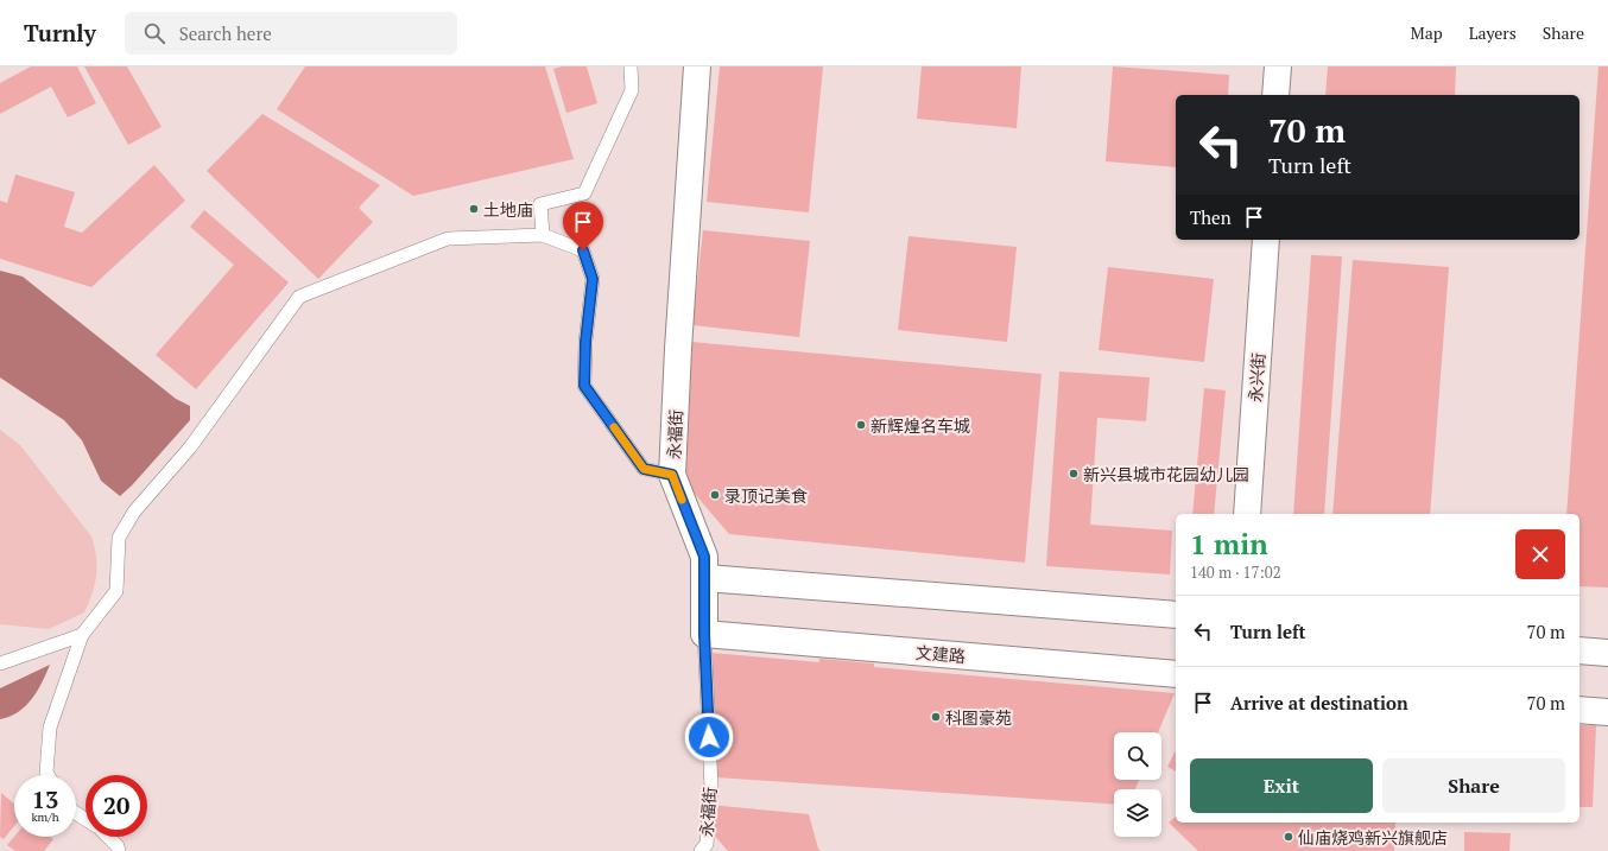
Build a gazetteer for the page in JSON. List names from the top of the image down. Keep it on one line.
{"streets":{"main road":["永兴街","永福街","文建路"]},"crossings":[["永福街","文建路"]],"places":["土地庙","新辉煌名车城","新兴县城市花园幼儿园","录顶记美食","科图豪苑","仙庙烧鸡新兴旗舰店"],"page":{"header":"Turnly","search":"Search here","nav":["Map","Layers","Share"],"turn":["70 m","Turn left"],"then":"Then","heading":["1 min","140 m · 17:02"],"list":[{"name":"Turn left","value":"70 m"},{"name":"Arrive at destination","value":"70 m"}],"buttons":["Exit","Share"],"speed":"13 km/h","limit":"20"}}
